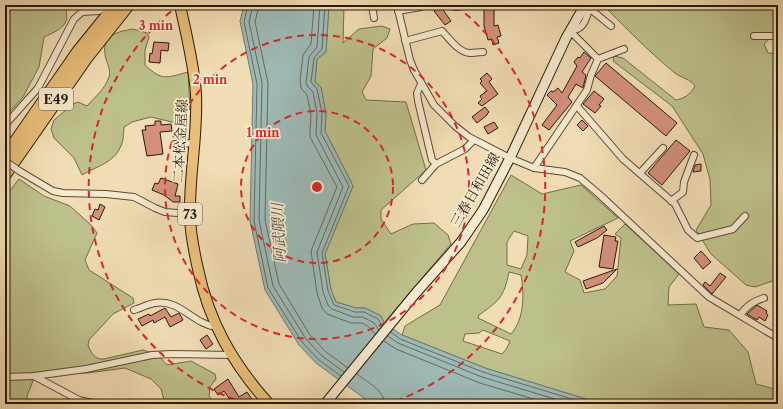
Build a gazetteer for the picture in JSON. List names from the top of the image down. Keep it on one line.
{"streets":{"highway":["E49"],"main road":["二本松金屋線","三春日和田線","73"]},"water":["阿武隈川"],"rings":["3 min","2 min","1 min"]}
